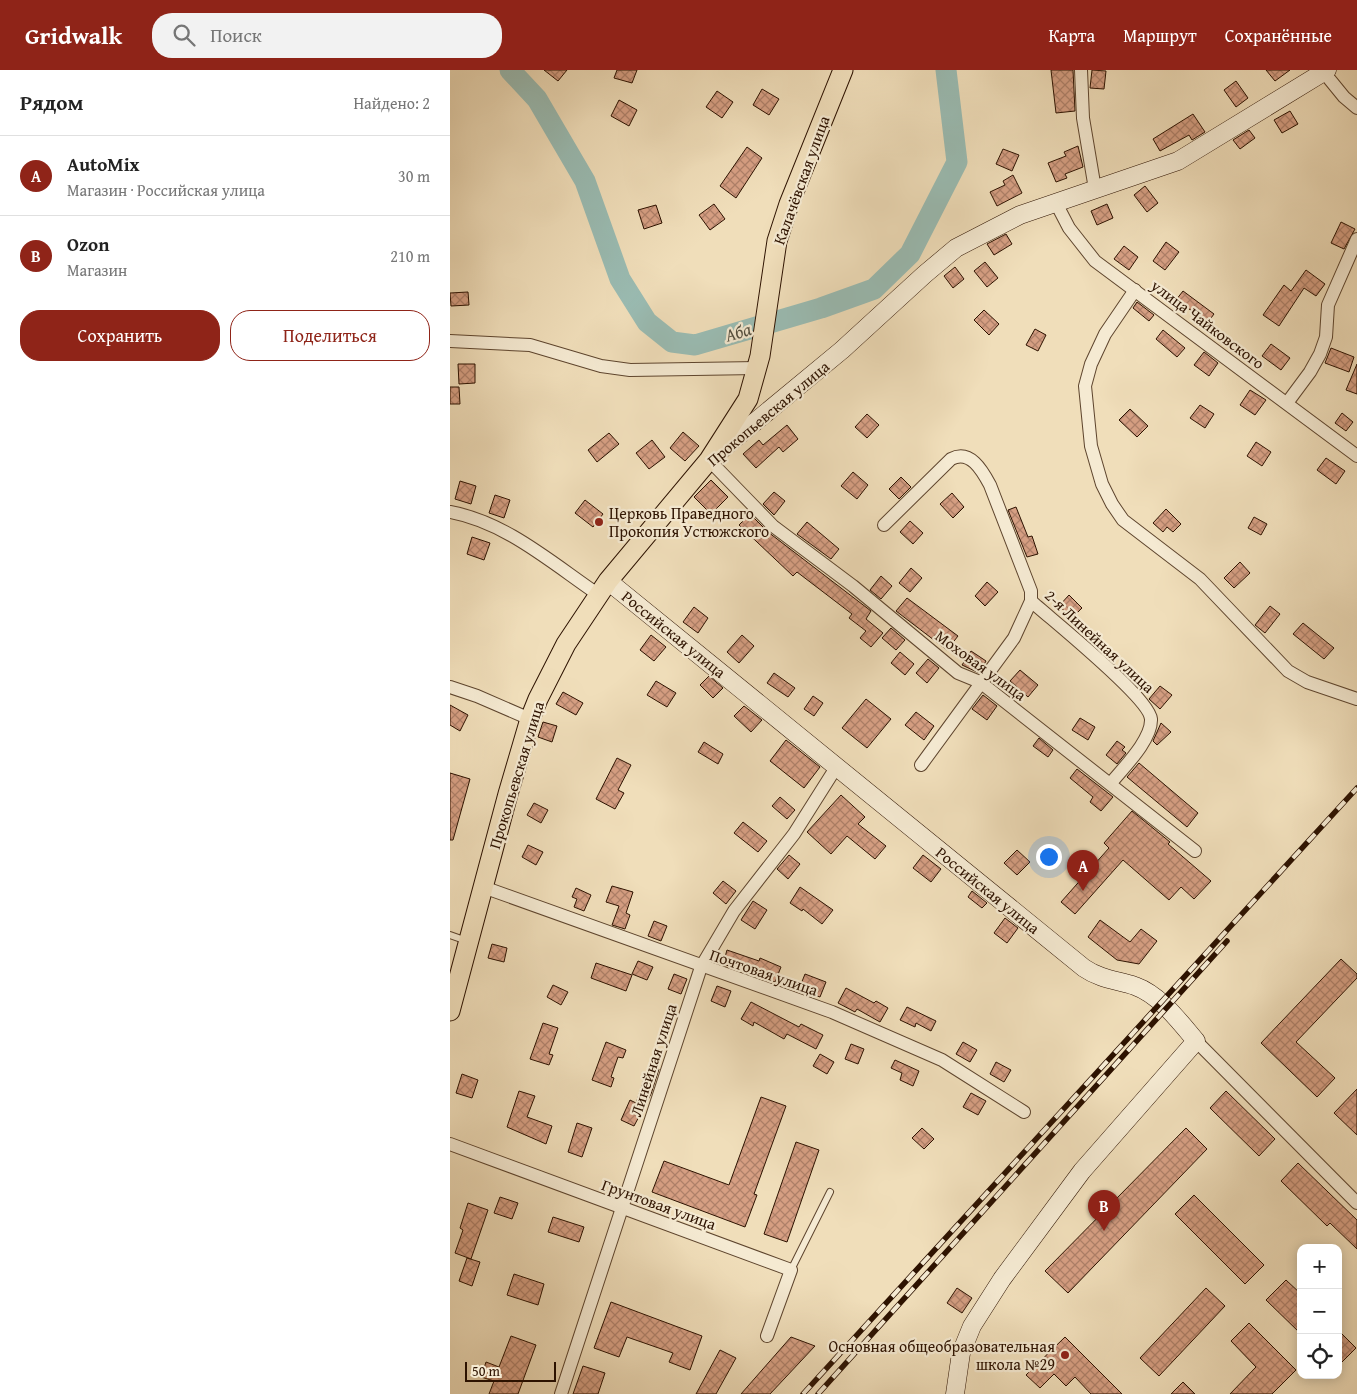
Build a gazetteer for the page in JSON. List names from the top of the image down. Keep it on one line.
{"streets":{"main road":["Калачёвская улица","Прокопьевская улица","Российская улица"],"street":["улица Чайковского","2-я Линейная улица","Моховая улица","Почтовая улица","Линейная улица","Грунтовая улица"]},"crossings":[["Калачёвская улица","Прокопьевская улица"],["Калачёвская улица","Моховая улица"],["улица Чайковского","Прокопьевская улица"],["Прокопьевская улица","Российская улица"],["Прокопьевская улица","Моховая улица"],["Прокопьевская улица","Почтовая улица"],["Российская улица","Линейная улица"],["2-я Линейная улица","Моховая улица"],["Почтовая улица","Линейная улица"],["Линейная улица","Грунтовая улица"]],"water":["Аба"],"places":["Церковь Праведного Прокопия Устюжского","Основная общеобразовательная школа №29"],"scale_bar":"50 m","page":{"header":"Gridwalk","search":"Поиск","nav":["Карта","Маршрут","Сохранённые"],"heading":["Рядом","Найдено: 2"],"list":[{"mark":"A","name":"AutoMix","note":"Магазин · Российская улица","value":"30 m"},{"mark":"B","name":"Ozon","note":"Магазин","value":"210 m"}],"buttons":["Сохранить","Поделиться"],"pins":["A","B"],"map_buttons":["+","−"],"scale":"50 m"}}
